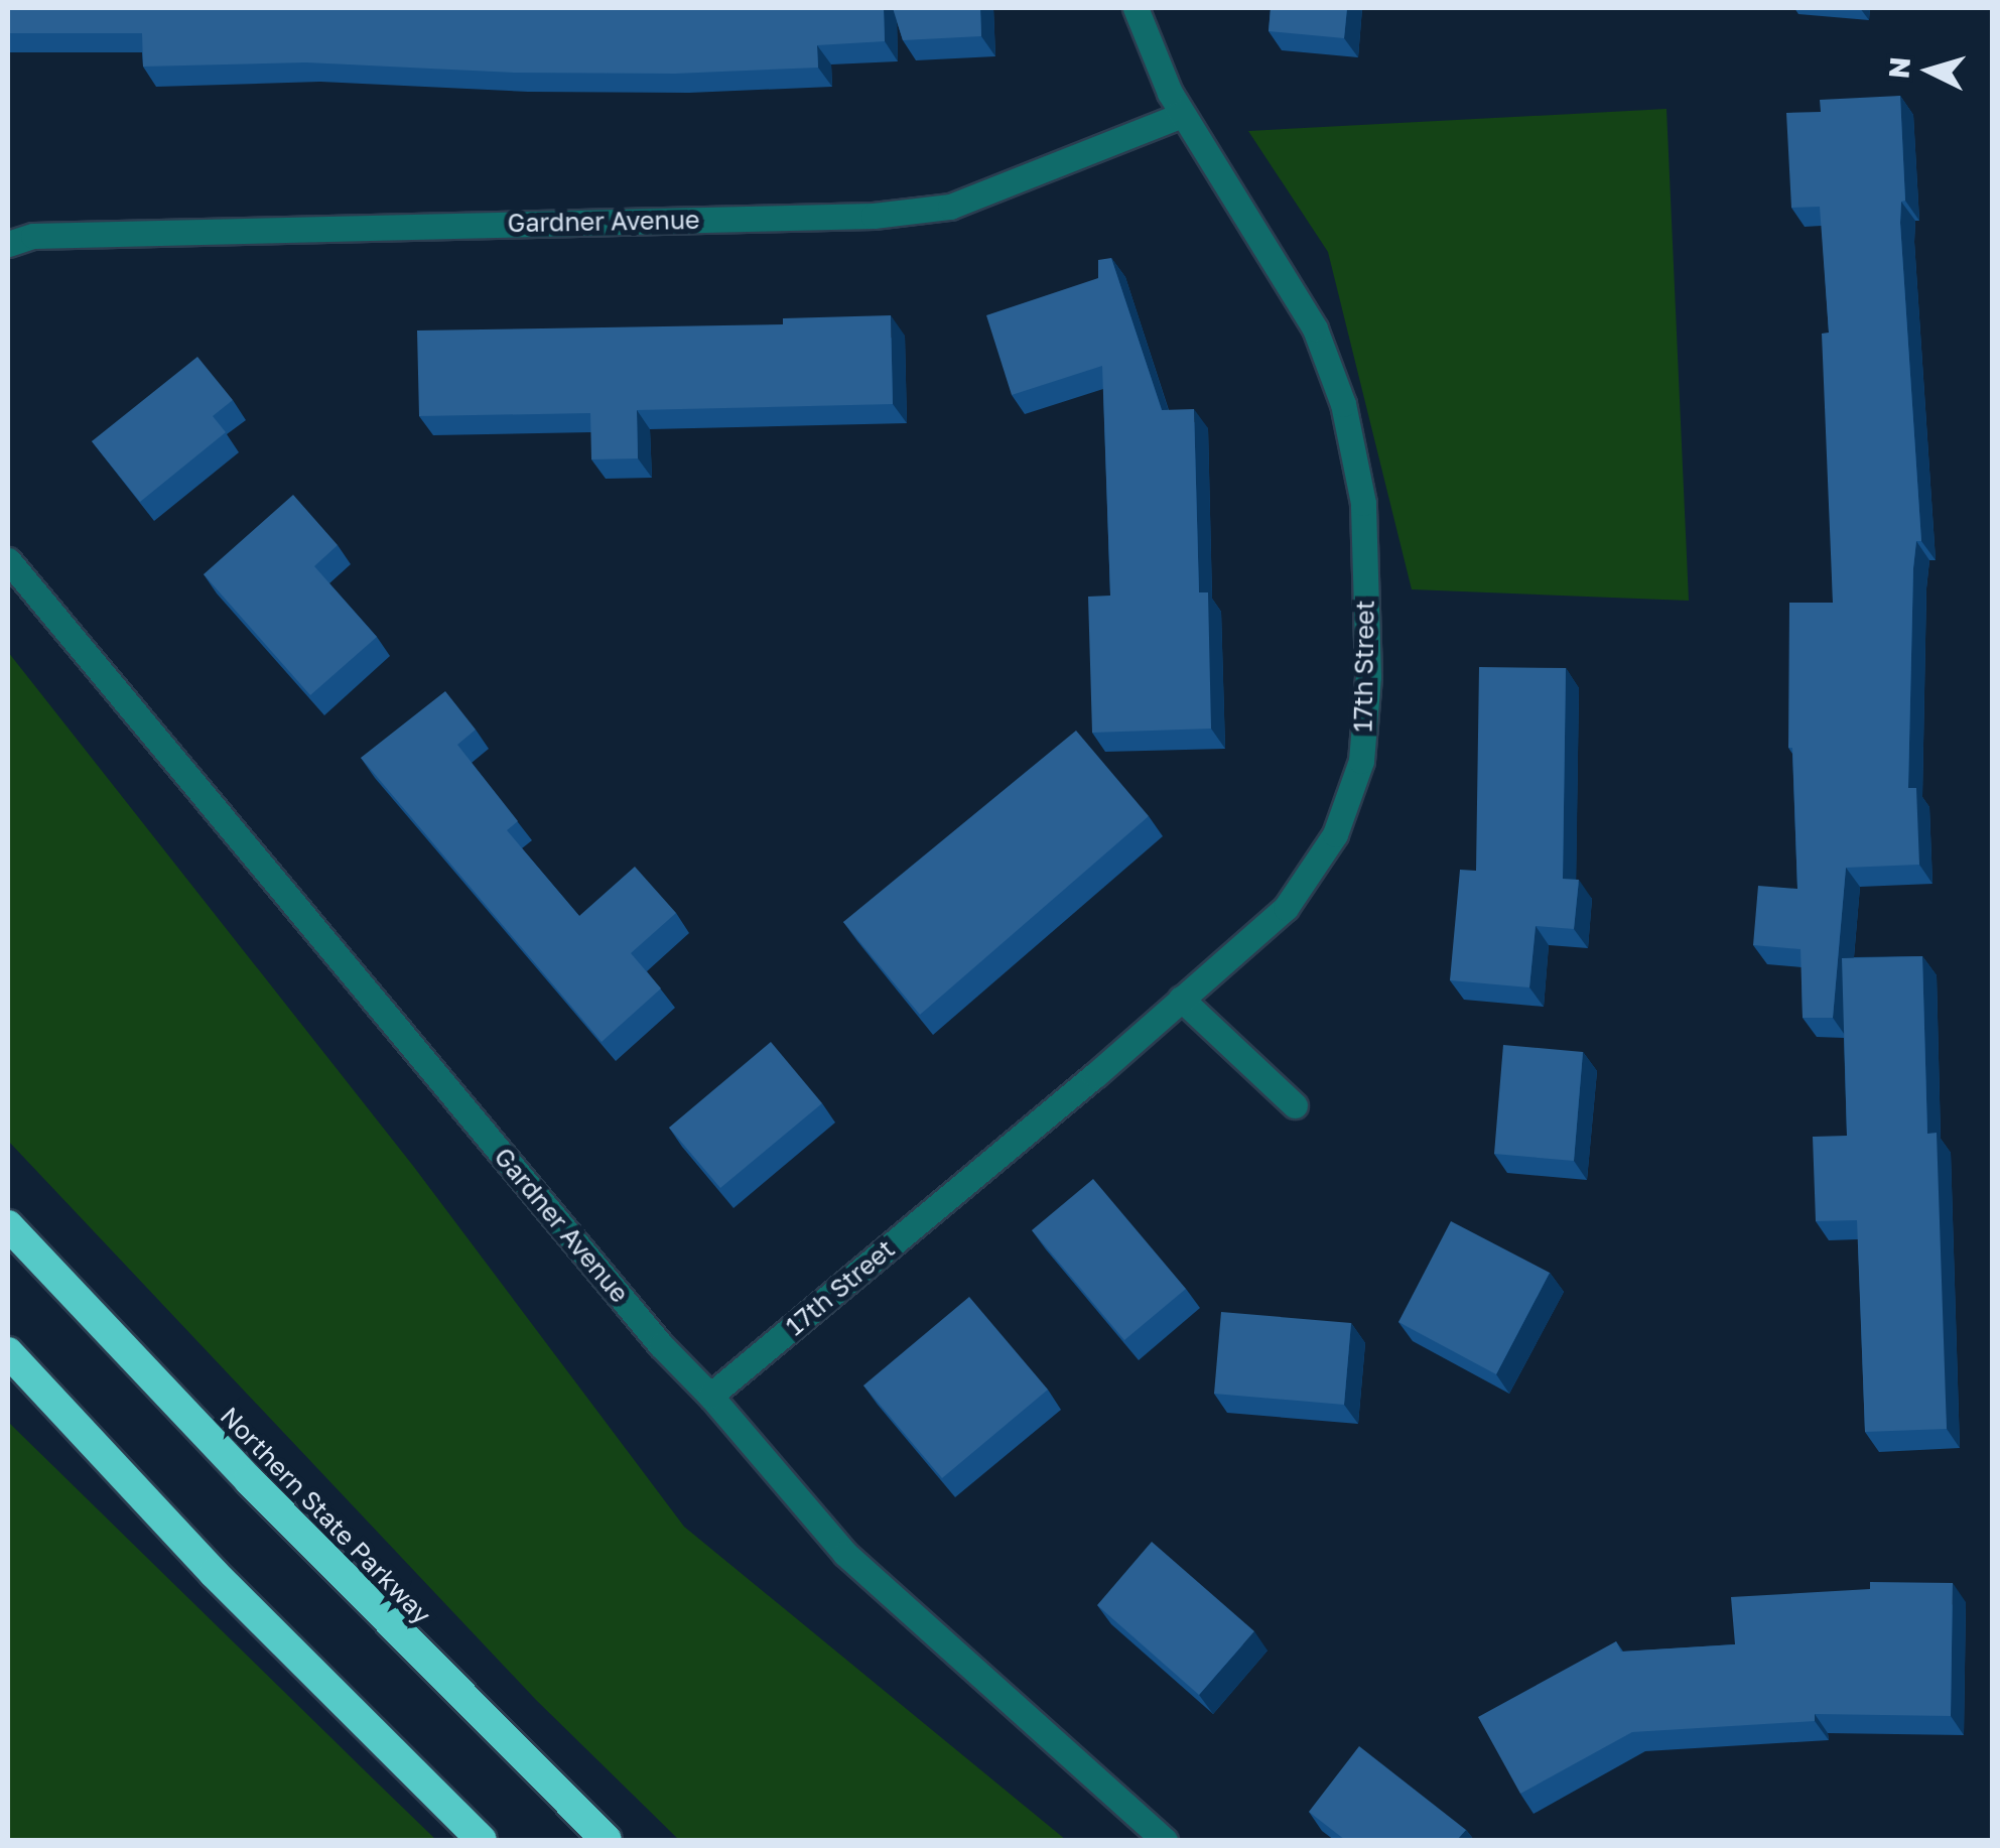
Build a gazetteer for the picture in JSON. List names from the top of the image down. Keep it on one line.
{"streets":{"highway":["Northern State Parkway"],"street":["Gardner Avenue","17th Street"]},"crossings":[["Gardner Avenue","17th Street"]],"north":"left"}
